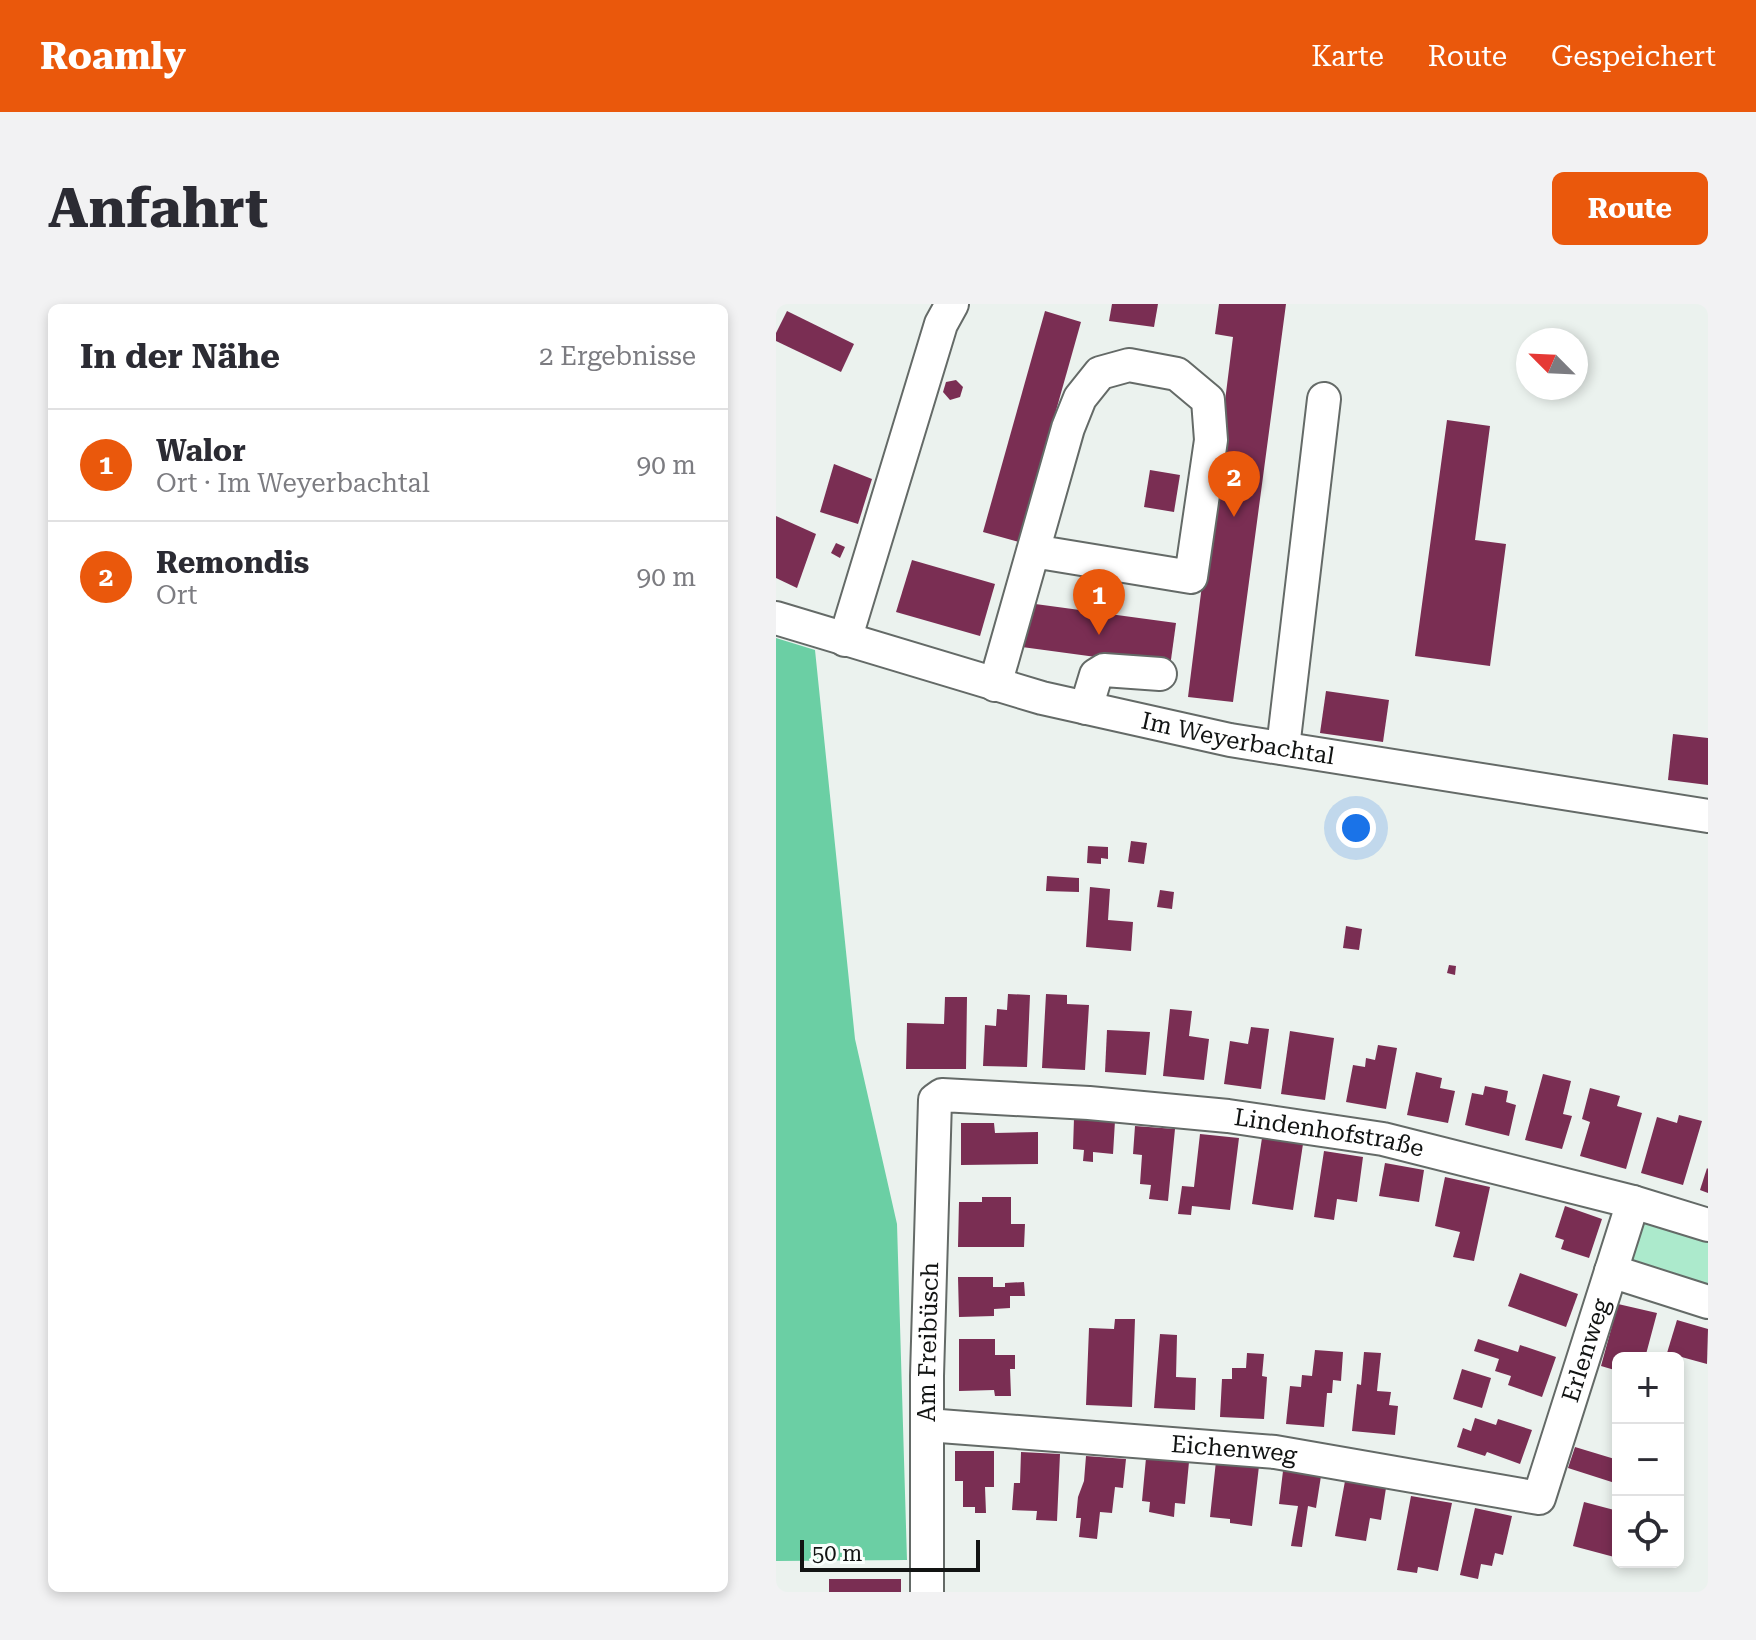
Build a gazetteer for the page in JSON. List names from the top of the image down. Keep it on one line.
{"streets":{"street":["Im Weyerbachtal","Lindenhofstraße","Am Freibüsch","Erlenweg","Eichenweg"]},"crossings":[["Lindenhofstraße","Am Freibüsch"],["Lindenhofstraße","Erlenweg"],["Am Freibüsch","Eichenweg"],["Erlenweg","Eichenweg"]],"scale_bar":"50 m","north":"top left","page":{"header":"Roamly","nav":["Karte","Route","Gespeichert"],"buttons":"Route","title":"Anfahrt","heading":["In der Nähe","2 Ergebnisse"],"list":[{"mark":"1","name":"Walor","note":"Ort · Im Weyerbachtal","value":"90 m"},{"mark":"2","name":"Remondis","note":"Ort","value":"90 m"}],"pins":["2","1"],"map_buttons":["+","−"],"scale":"50 m"}}
